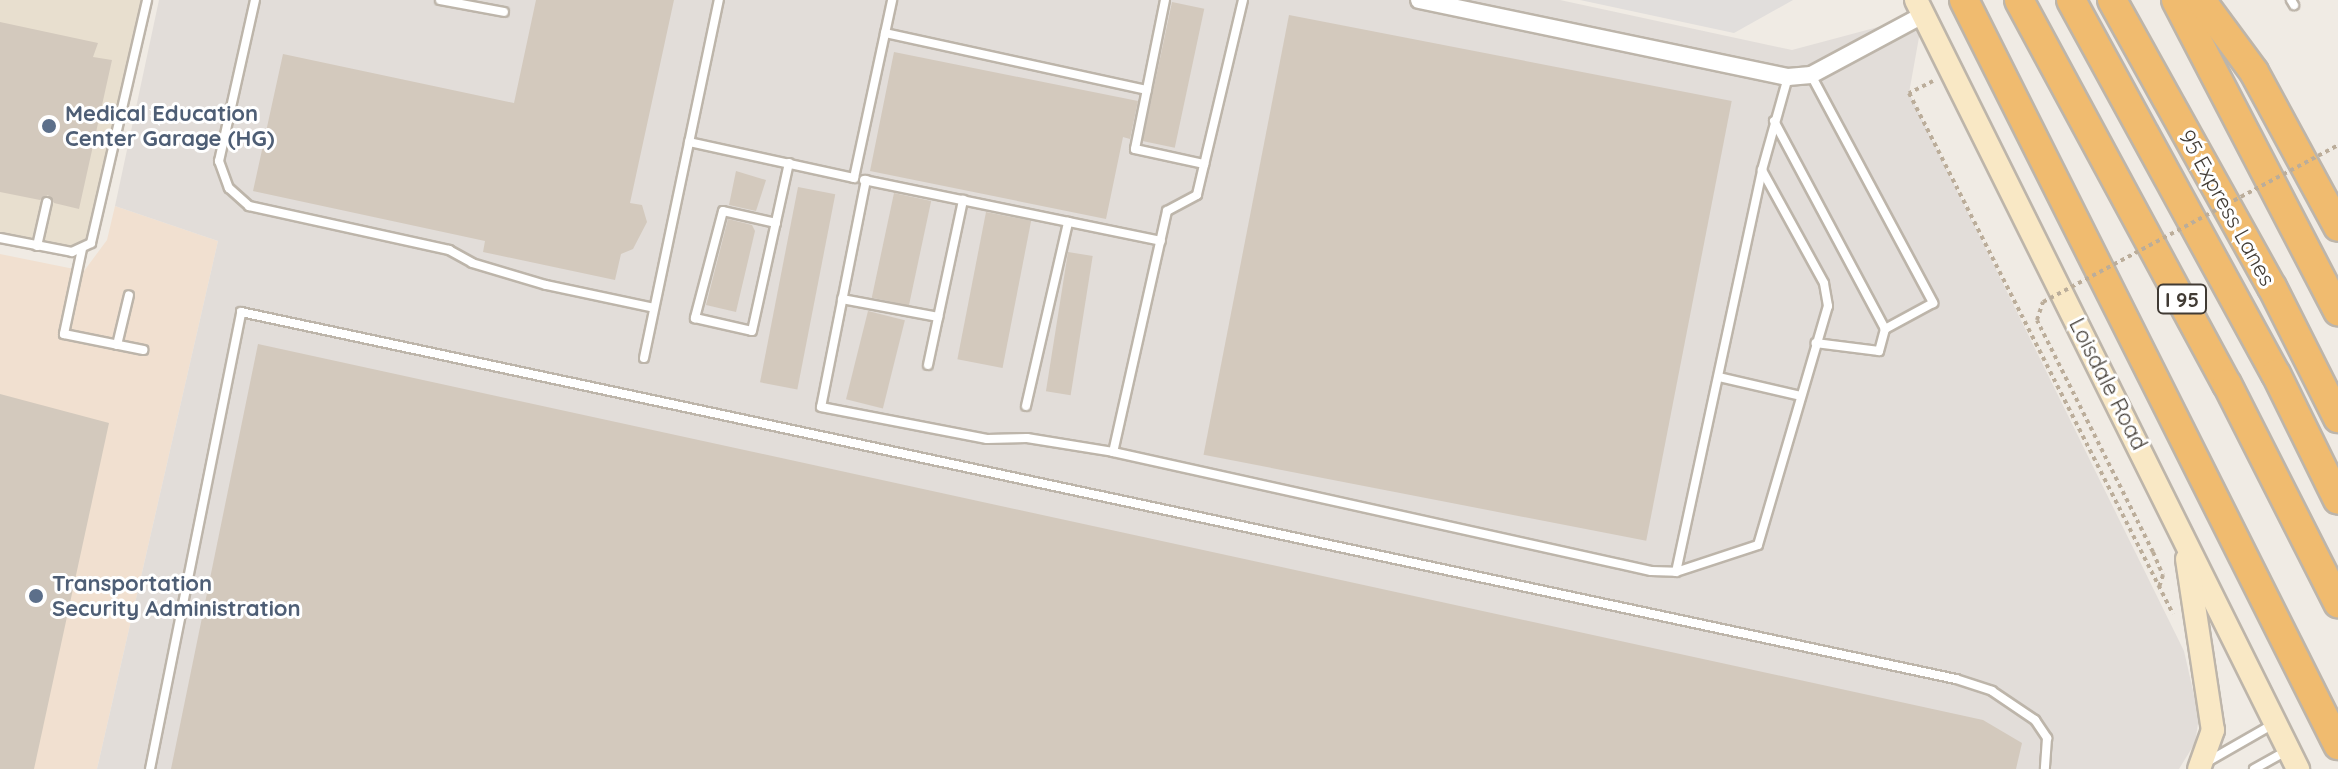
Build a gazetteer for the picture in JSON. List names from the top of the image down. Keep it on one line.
{"streets":{"highway":["95 Express Lanes","I 95"],"main road":["Loisdale Road"]},"places":["Medical Education Center Garage (HG)","Transportation Security Administration"]}
